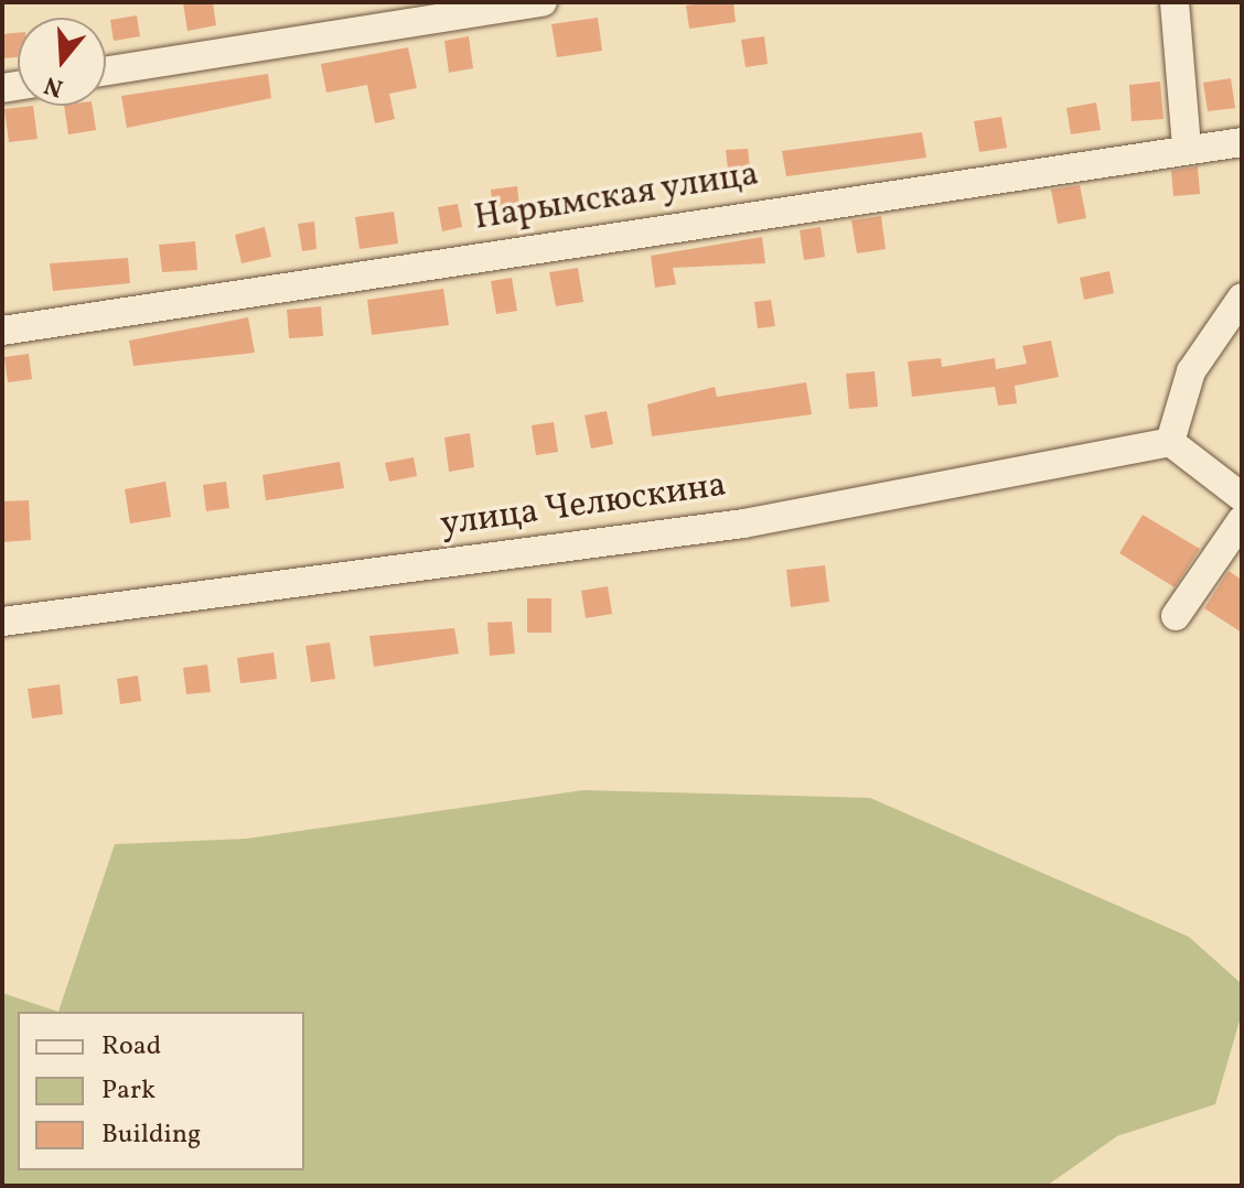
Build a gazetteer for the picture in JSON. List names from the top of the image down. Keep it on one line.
{"streets":{"street":["Нарымская улица","улица Челюскина"]},"legend":["Road","Park","Building"],"north":"bottom"}
